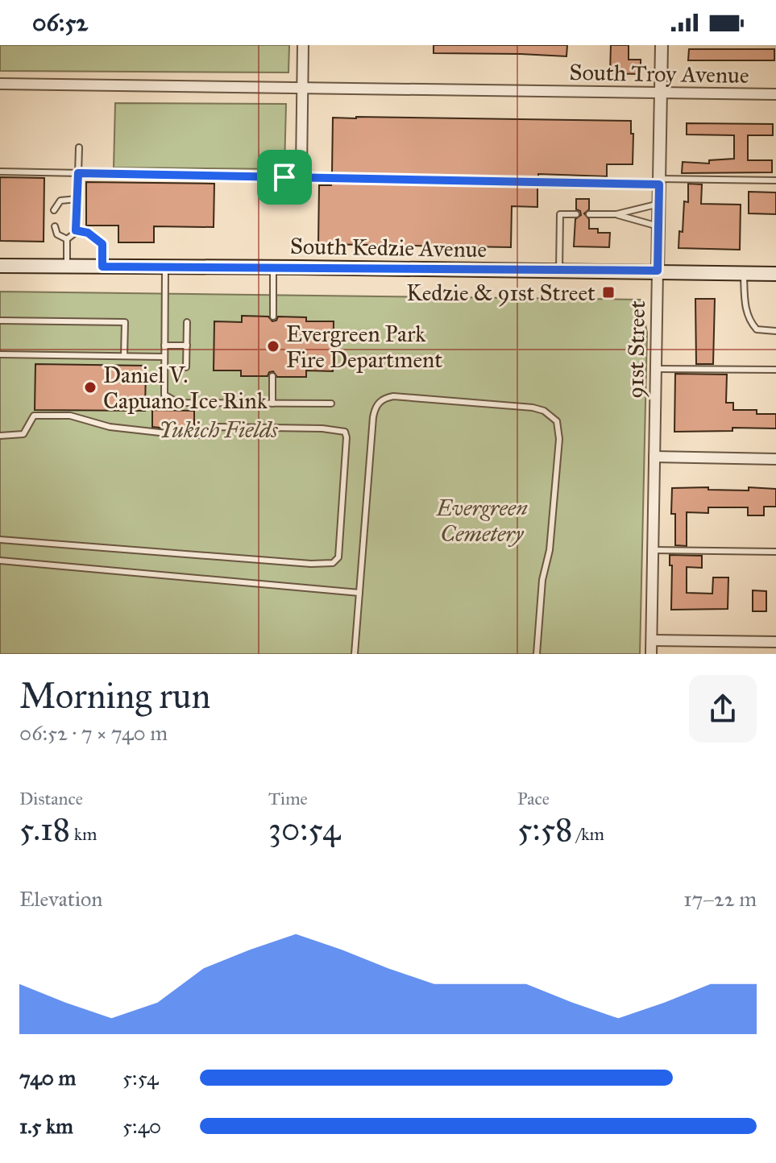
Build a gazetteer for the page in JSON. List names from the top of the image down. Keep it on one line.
{"streets":{"main road":["South Kedzie Avenue"],"street":["South Troy Avenue","91st Street"]},"crossings":[["South Troy Avenue","91st Street"],["South Kedzie Avenue","91st Street"]],"parks":["Yukich Fields","Evergreen Cemetery"],"places":{"transit":["Kedzie & 91st Street"],"other":["Evergreen Park Fire Department","Daniel V. Capuano Ice Rink"]},"page":{"status":"06:52","heading":["Morning run","06:52 · 7 × 740 m"],"stats":[["Distance","5.18 km"],["Time","30:54"],["Pace","5:58 /km"]],"chart":["Elevation","17–22 m"],"list":[{"name":"740 m","note":"5:54"},{"name":"1.5 km","note":"5:40"}]}}
